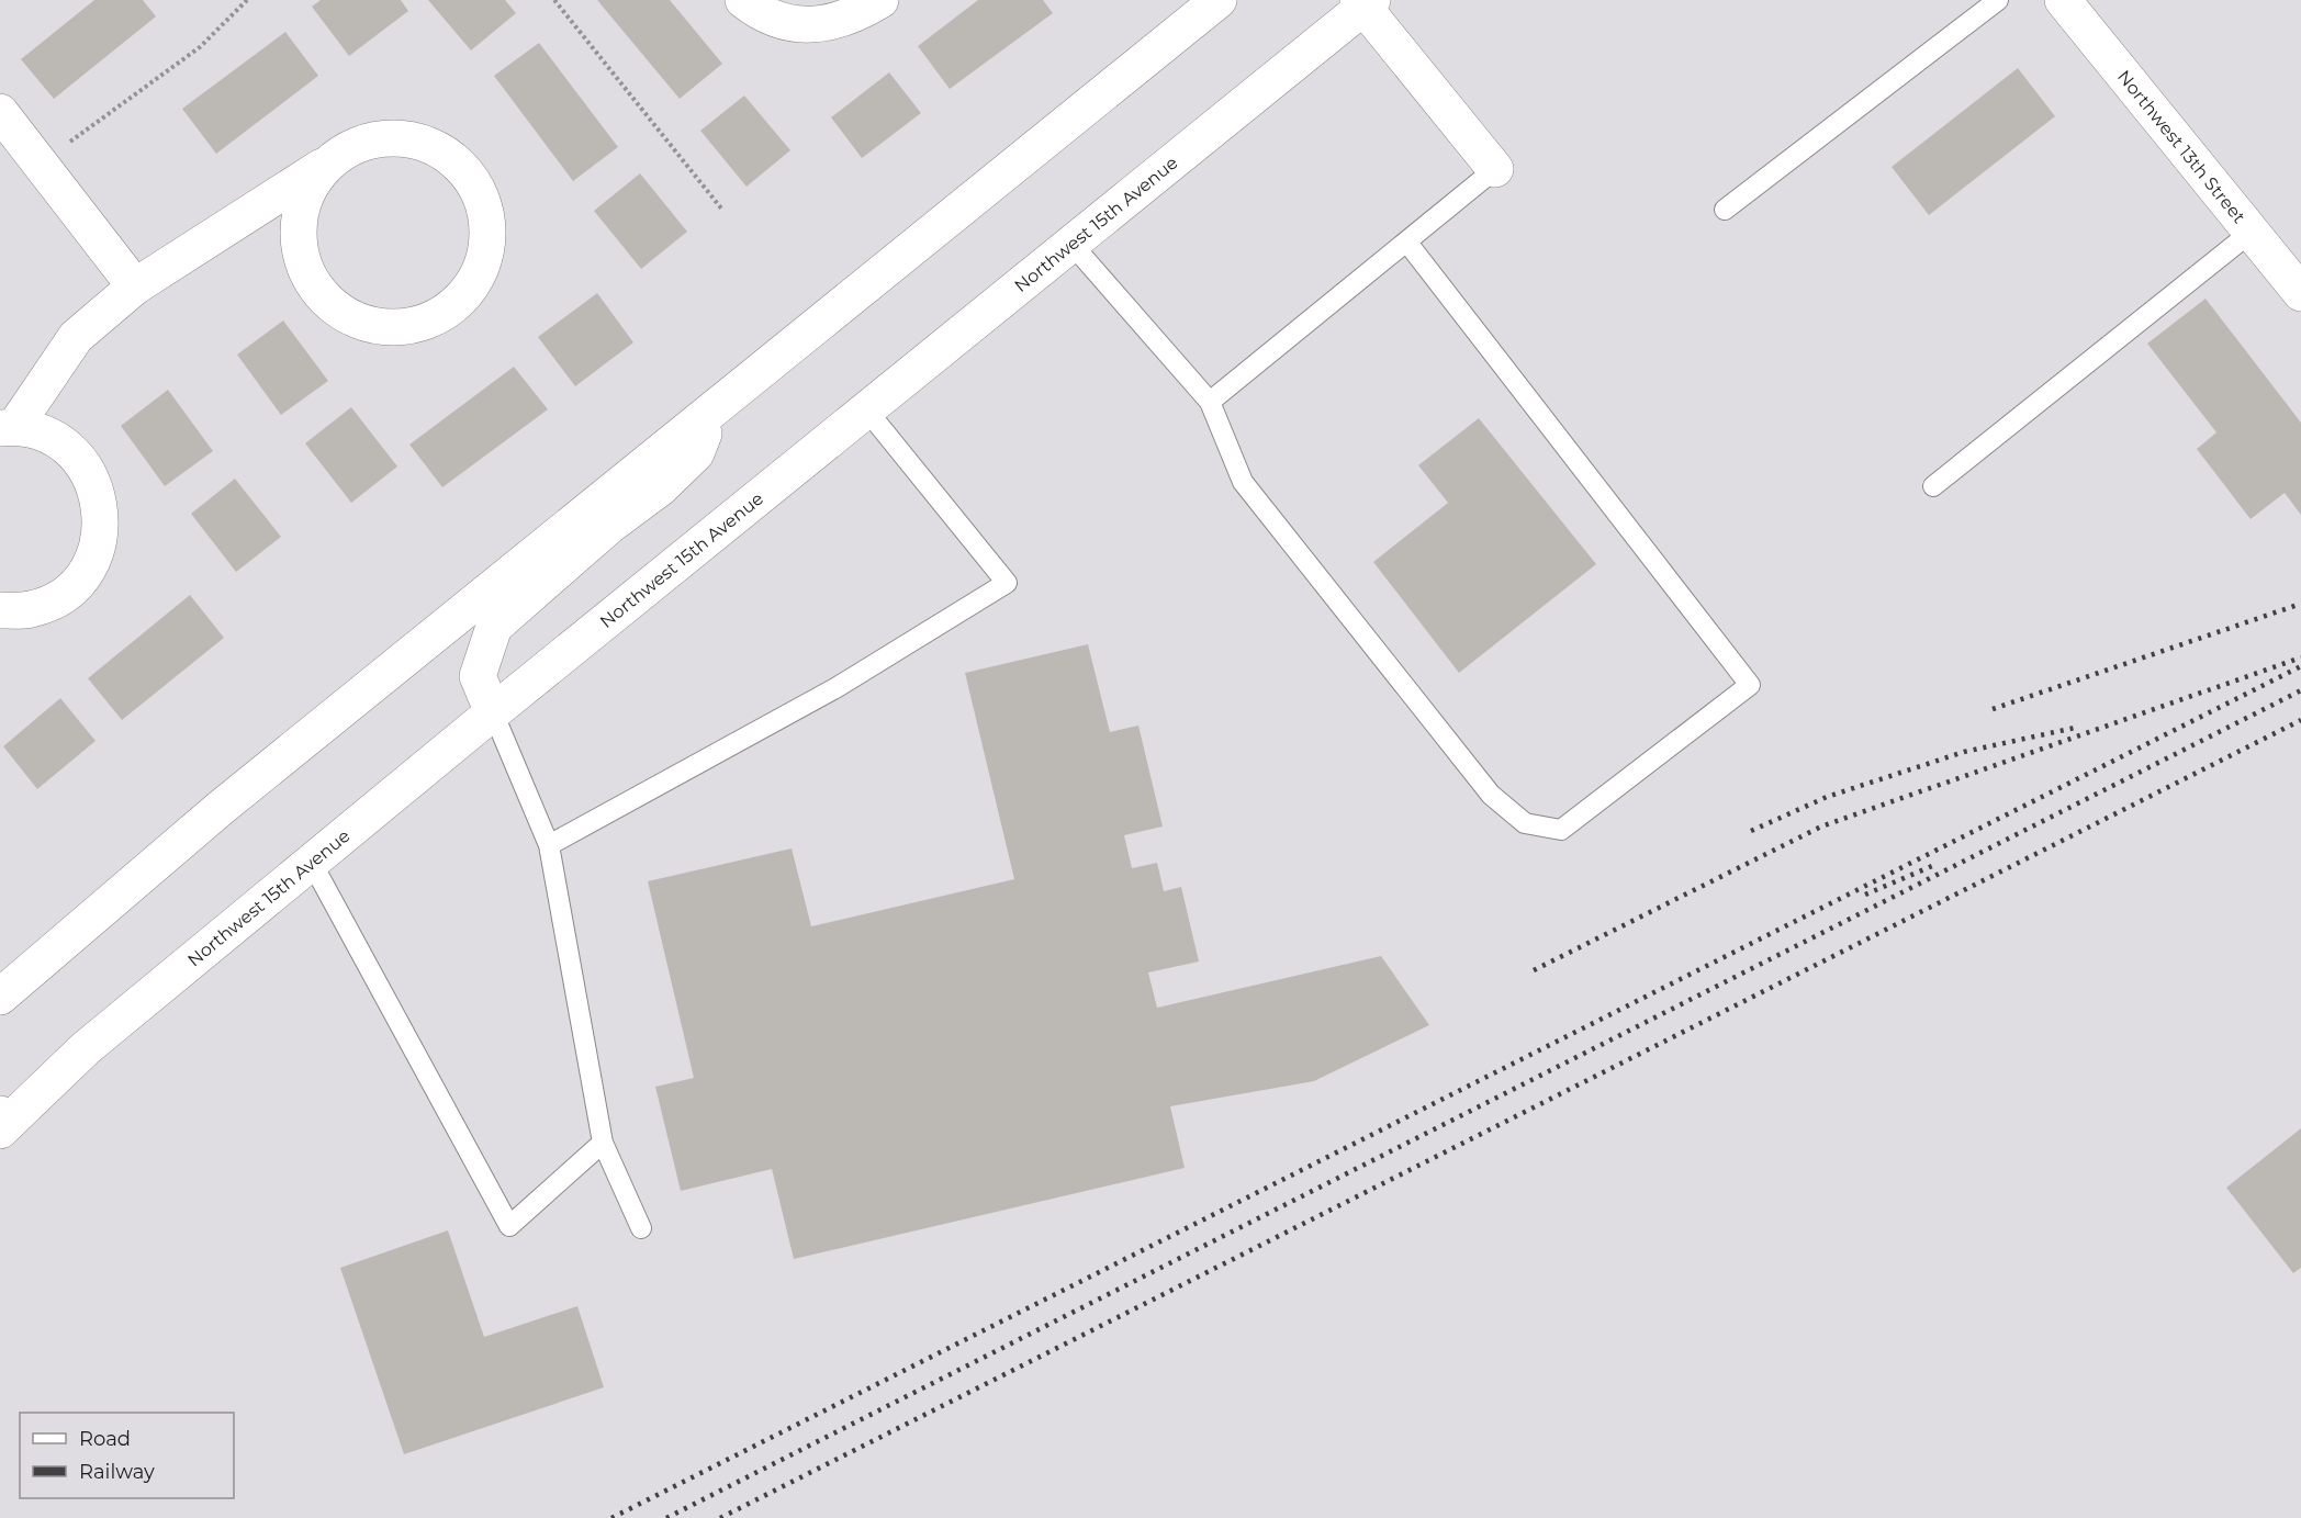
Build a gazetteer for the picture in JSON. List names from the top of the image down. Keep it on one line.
{"streets":{"street":["Northwest 13th Street","Northwest 15th Avenue"]},"legend":["Road","Railway"]}
